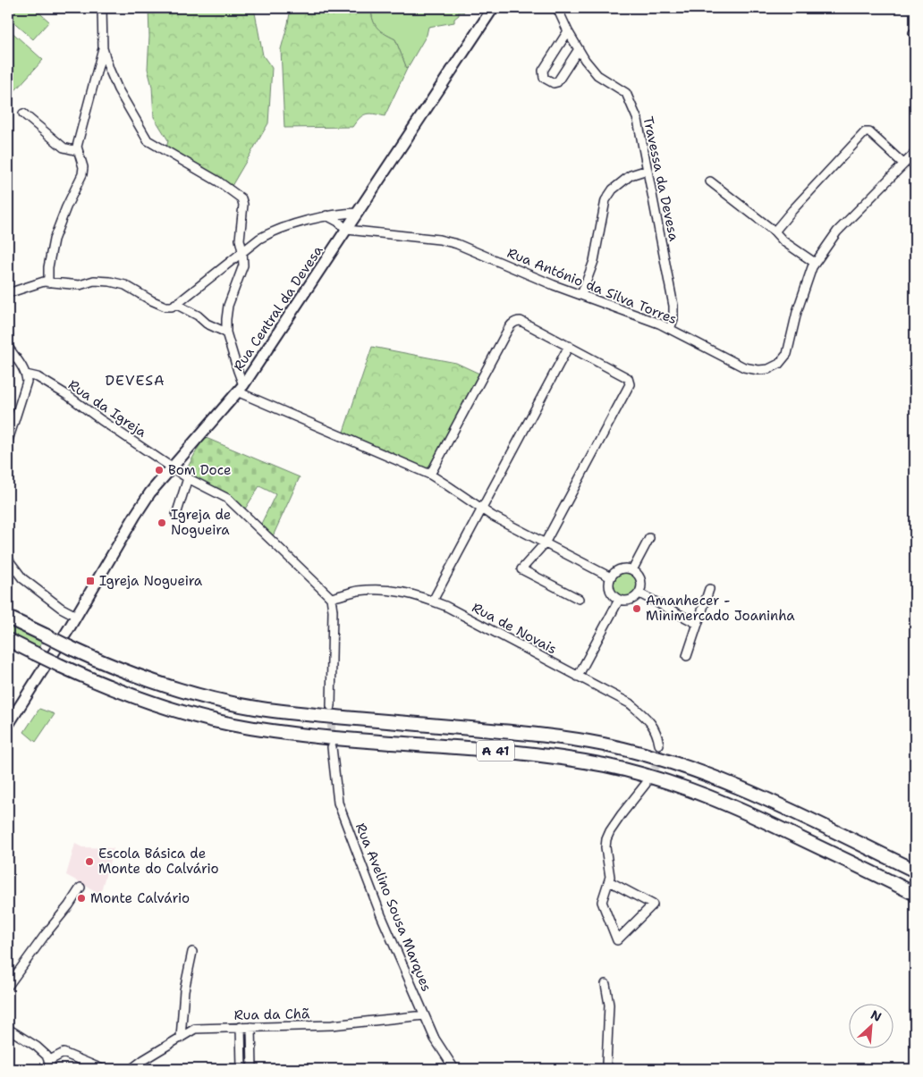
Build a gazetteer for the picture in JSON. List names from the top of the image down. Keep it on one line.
{"streets":{"highway":["A 41"],"main road":["Rua Central da Devesa"],"street":["Travessa da Devesa","Rua António da Silva Torres","Rua da Igreja","Rua de Novais","Rua Avelino Sousa Marques","Rua da Chã"]},"crossings":[["Travessa da Devesa","Rua António da Silva Torres"],["Rua António da Silva Torres","Rua Central da Devesa"],["Rua Central da Devesa","Rua da Igreja"],["Rua Avelino Sousa Marques","Rua da Chã"]],"districts":["DEVESA"],"places":{"other":["Bom Doce","Igreja de Nogueira","Amanhecer - Minimercado Joaninha","Escola Básica de Monte do Calvário","Monte Calvário"],"transit":["Igreja Nogueira"]},"north":"top right"}
